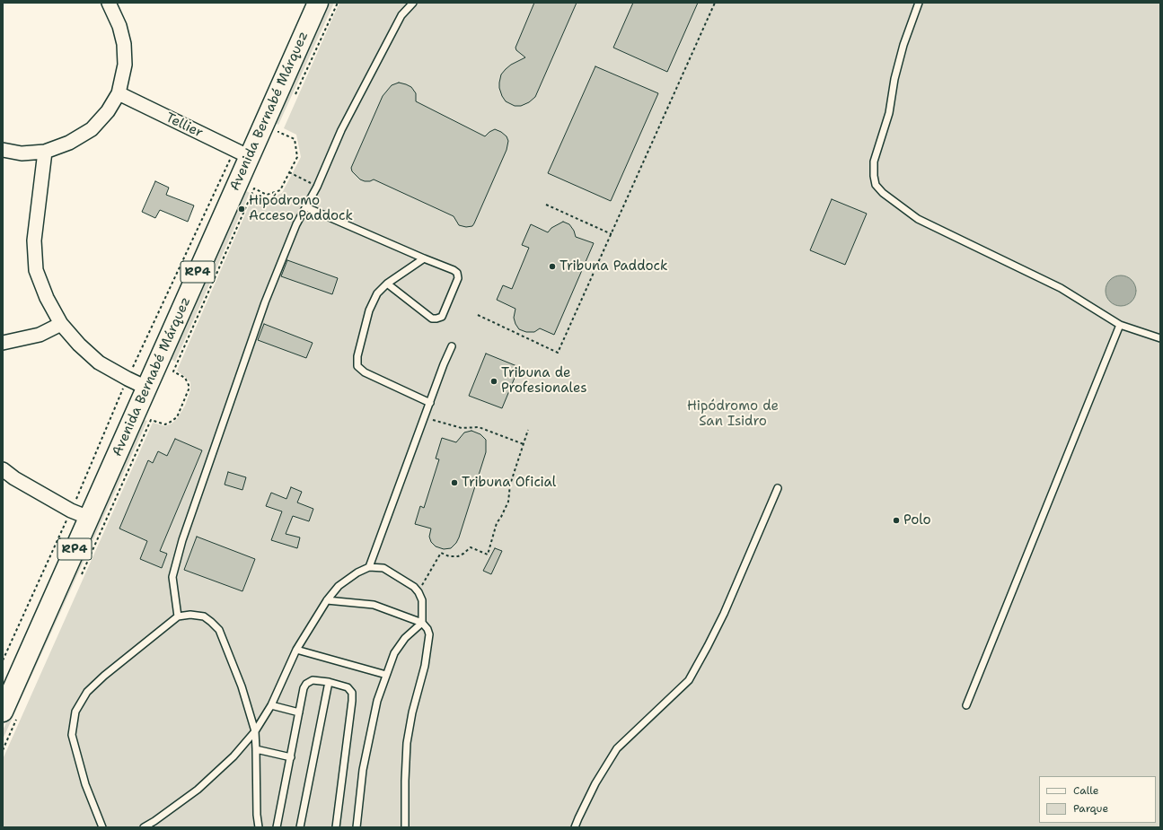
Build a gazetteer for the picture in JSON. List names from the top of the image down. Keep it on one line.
{"streets":{"main road":["Avenida Bernabé Márquez","RP4"],"street":["Tellier"]},"crossings":[["Avenida Bernabé Márquez","Tellier"]],"parks":["Hipódromo de San Isidro"],"places":["Hipódromo Acceso Paddock","Tribuna Paddock","Tribuna de Profesionales","Tribuna Oficial","Polo"],"legend":["Calle","Parque"]}
